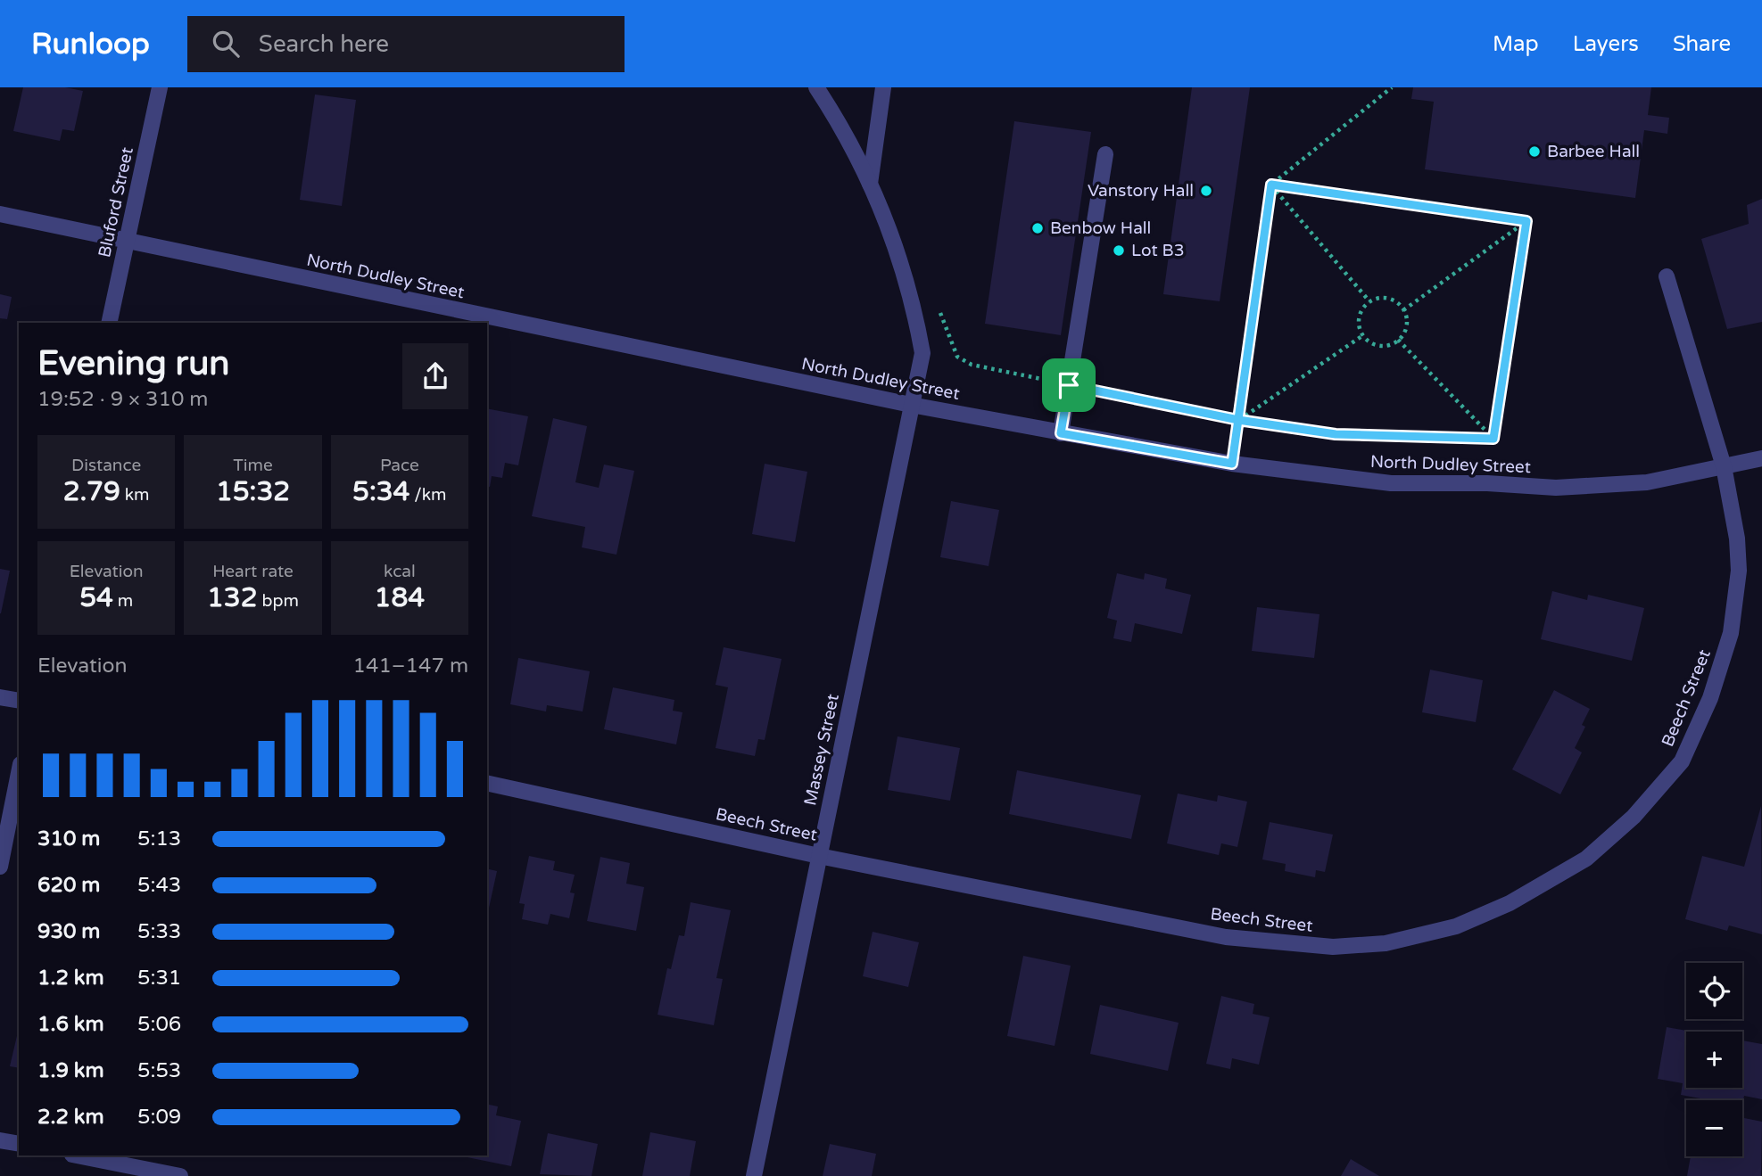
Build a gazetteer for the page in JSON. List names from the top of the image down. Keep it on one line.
{"streets":{"street":["Bluford Street","North Dudley Street","Beech Street","Massey Street"]},"crossings":[["Bluford Street","North Dudley Street"],["North Dudley Street","Beech Street"],["North Dudley Street","Massey Street"],["Beech Street","Massey Street"]],"places":["Barbee Hall","Vanstory Hall","Benbow Hall","Lot B3"],"page":{"header":"Runloop","search":"Search here","nav":["Map","Layers","Share"],"heading":["Evening run","19:52 · 9 × 310 m"],"stats":[["Distance","2.79 km"],["Time","15:32"],["Pace","5:34 /km"],["Elevation","54 m"],["Heart rate","132 bpm"],["kcal","184"]],"chart":["Elevation","141–147 m"],"list":[{"name":"310 m","note":"5:13"},{"name":"620 m","note":"5:43"},{"name":"930 m","note":"5:33"},{"name":"1.2 km","note":"5:31"},{"name":"1.6 km","note":"5:06"},{"name":"1.9 km","note":"5:53"},{"name":"2.2 km","note":"5:09"}],"map_buttons":["+","−"]}}
